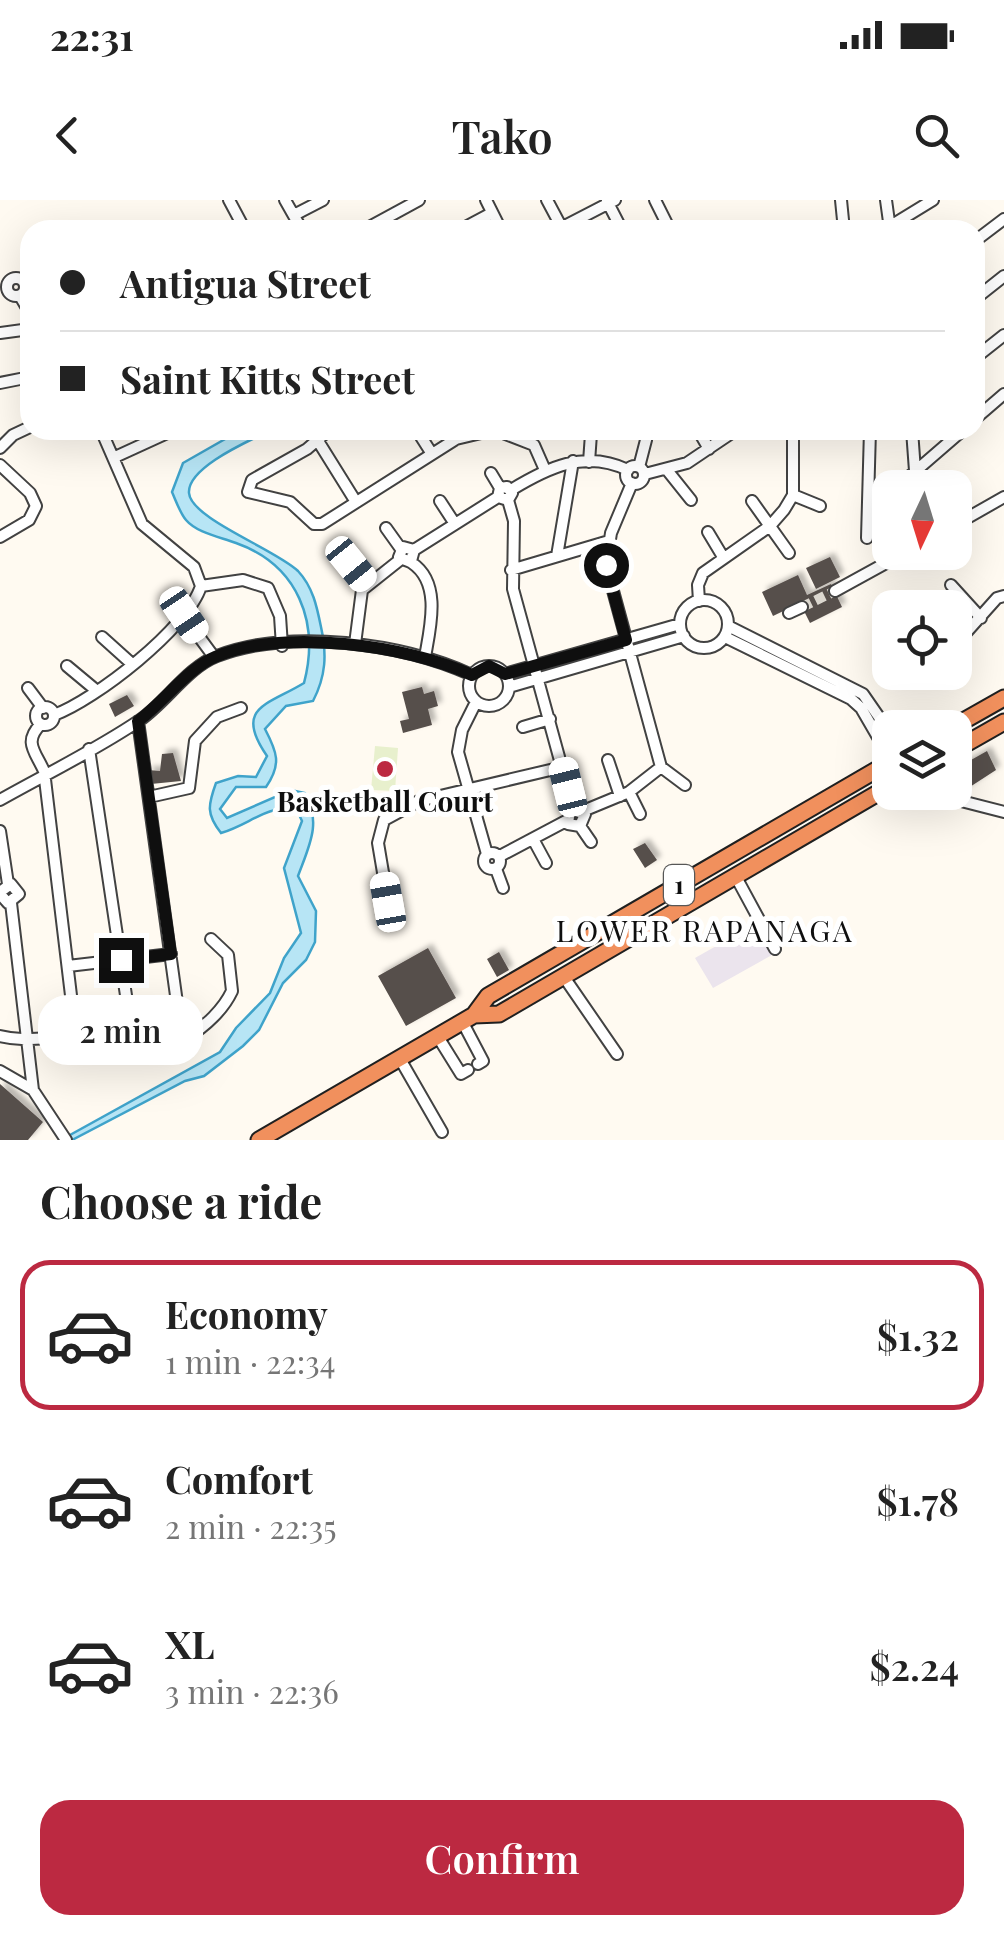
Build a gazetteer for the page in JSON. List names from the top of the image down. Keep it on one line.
{"streets":{"highway":["1"]},"districts":["LOWER RAPANAGA"],"places":["Basketball Court"],"north":"bottom","page":{"status":"22:31","header":"Tako","banner":["Antigua Street","Saint Kitts Street"],"bubble":"2 min","heading":"Choose a ride","list":[{"name":"Economy","note":"1 min · 22:34","value":"$1.32"},{"name":"Comfort","note":"2 min · 22:35","value":"$1.78"},{"name":"XL","note":"3 min · 22:36","value":"$2.24"}],"buttons":"Confirm"}}
